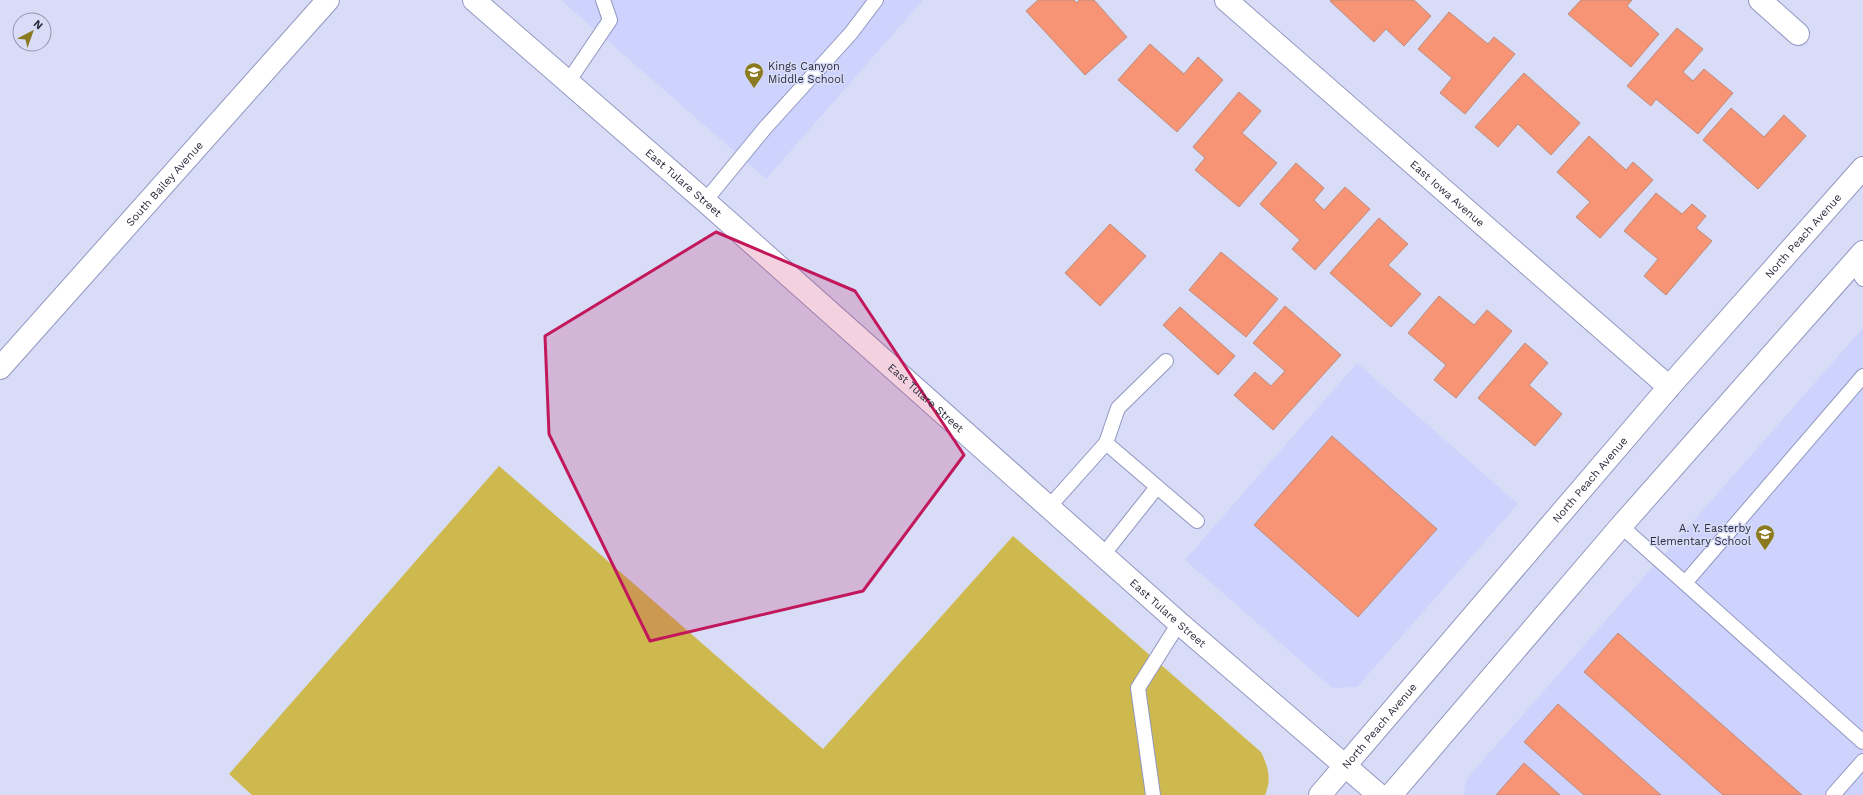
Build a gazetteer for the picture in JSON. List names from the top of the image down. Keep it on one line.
{"streets":{"main road":["East Tulare Street","South Bailey Avenue","East Iowa Avenue","North Peach Avenue"]},"crossings":[["East Tulare Street","North Peach Avenue"],["East Iowa Avenue","North Peach Avenue"]],"places":{"school or university":["Kings Canyon Middle School","A. Y. Easterby Elementary School"]},"north":"top right"}
